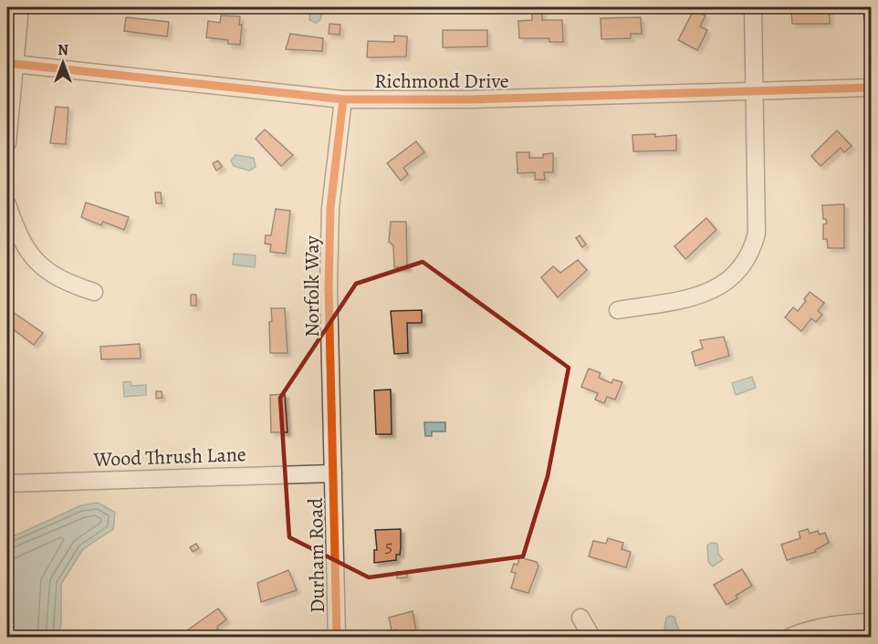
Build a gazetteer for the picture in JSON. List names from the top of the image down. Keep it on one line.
{"streets":{"street":["Richmond Drive","Norfolk Way","Wood Thrush Lane","Durham Road"]},"crossings":[["Richmond Drive","Norfolk Way"],["Norfolk Way","Wood Thrush Lane"],["Norfolk Way","Durham Road"],["Wood Thrush Lane","Durham Road"]],"house_numbers":["5"],"north":"top"}
